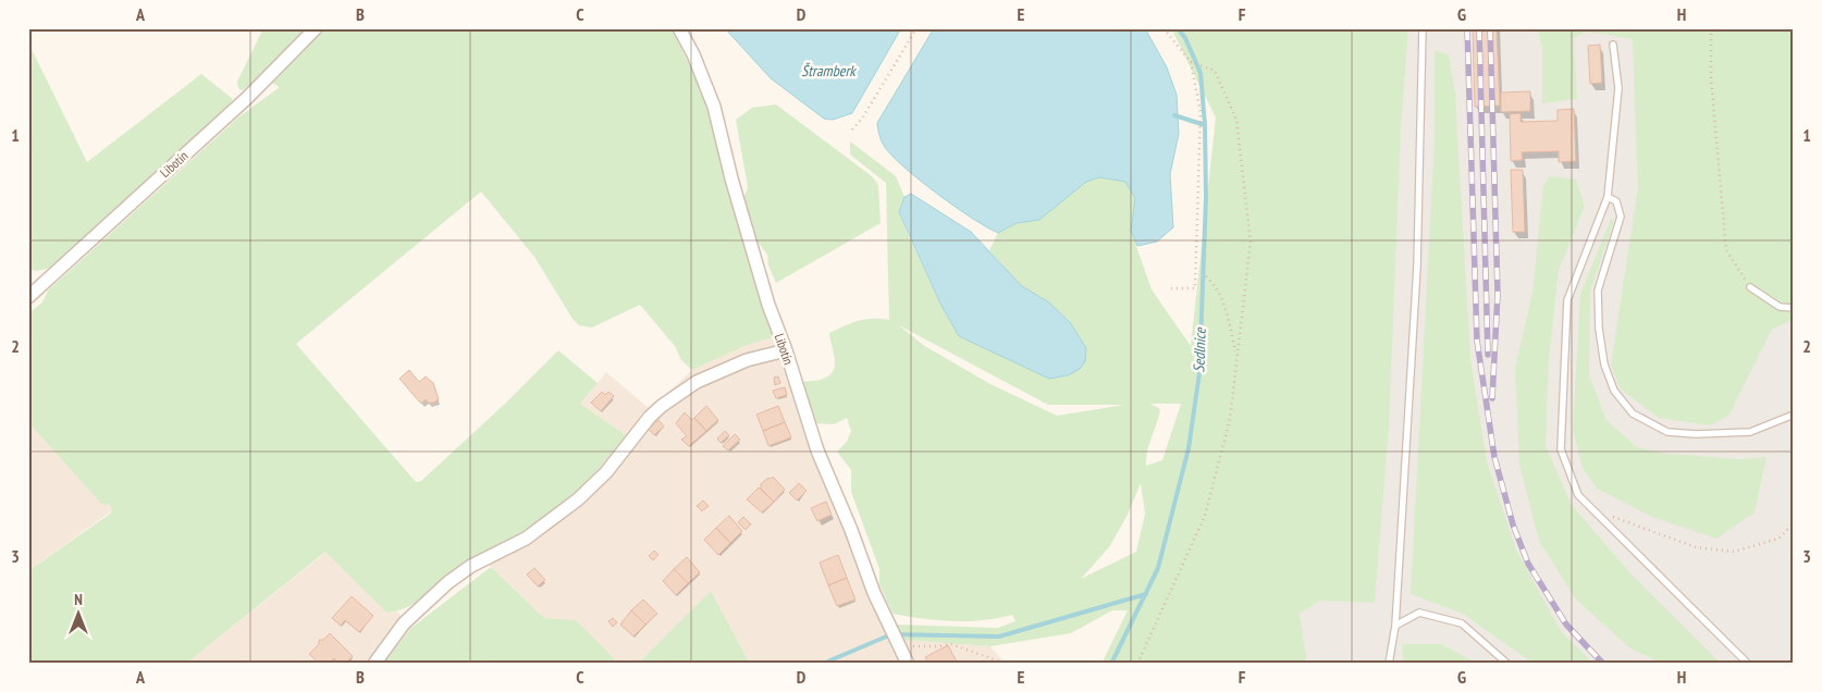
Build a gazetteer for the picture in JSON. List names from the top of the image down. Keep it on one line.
{"streets":{"street":["Libotín"]},"water":["Štramberk","Sedlnice"],"north":"top","grid":{"columns":["A","B","C","D","E","F","G","H"],"rows":["1","2","3"]}}
